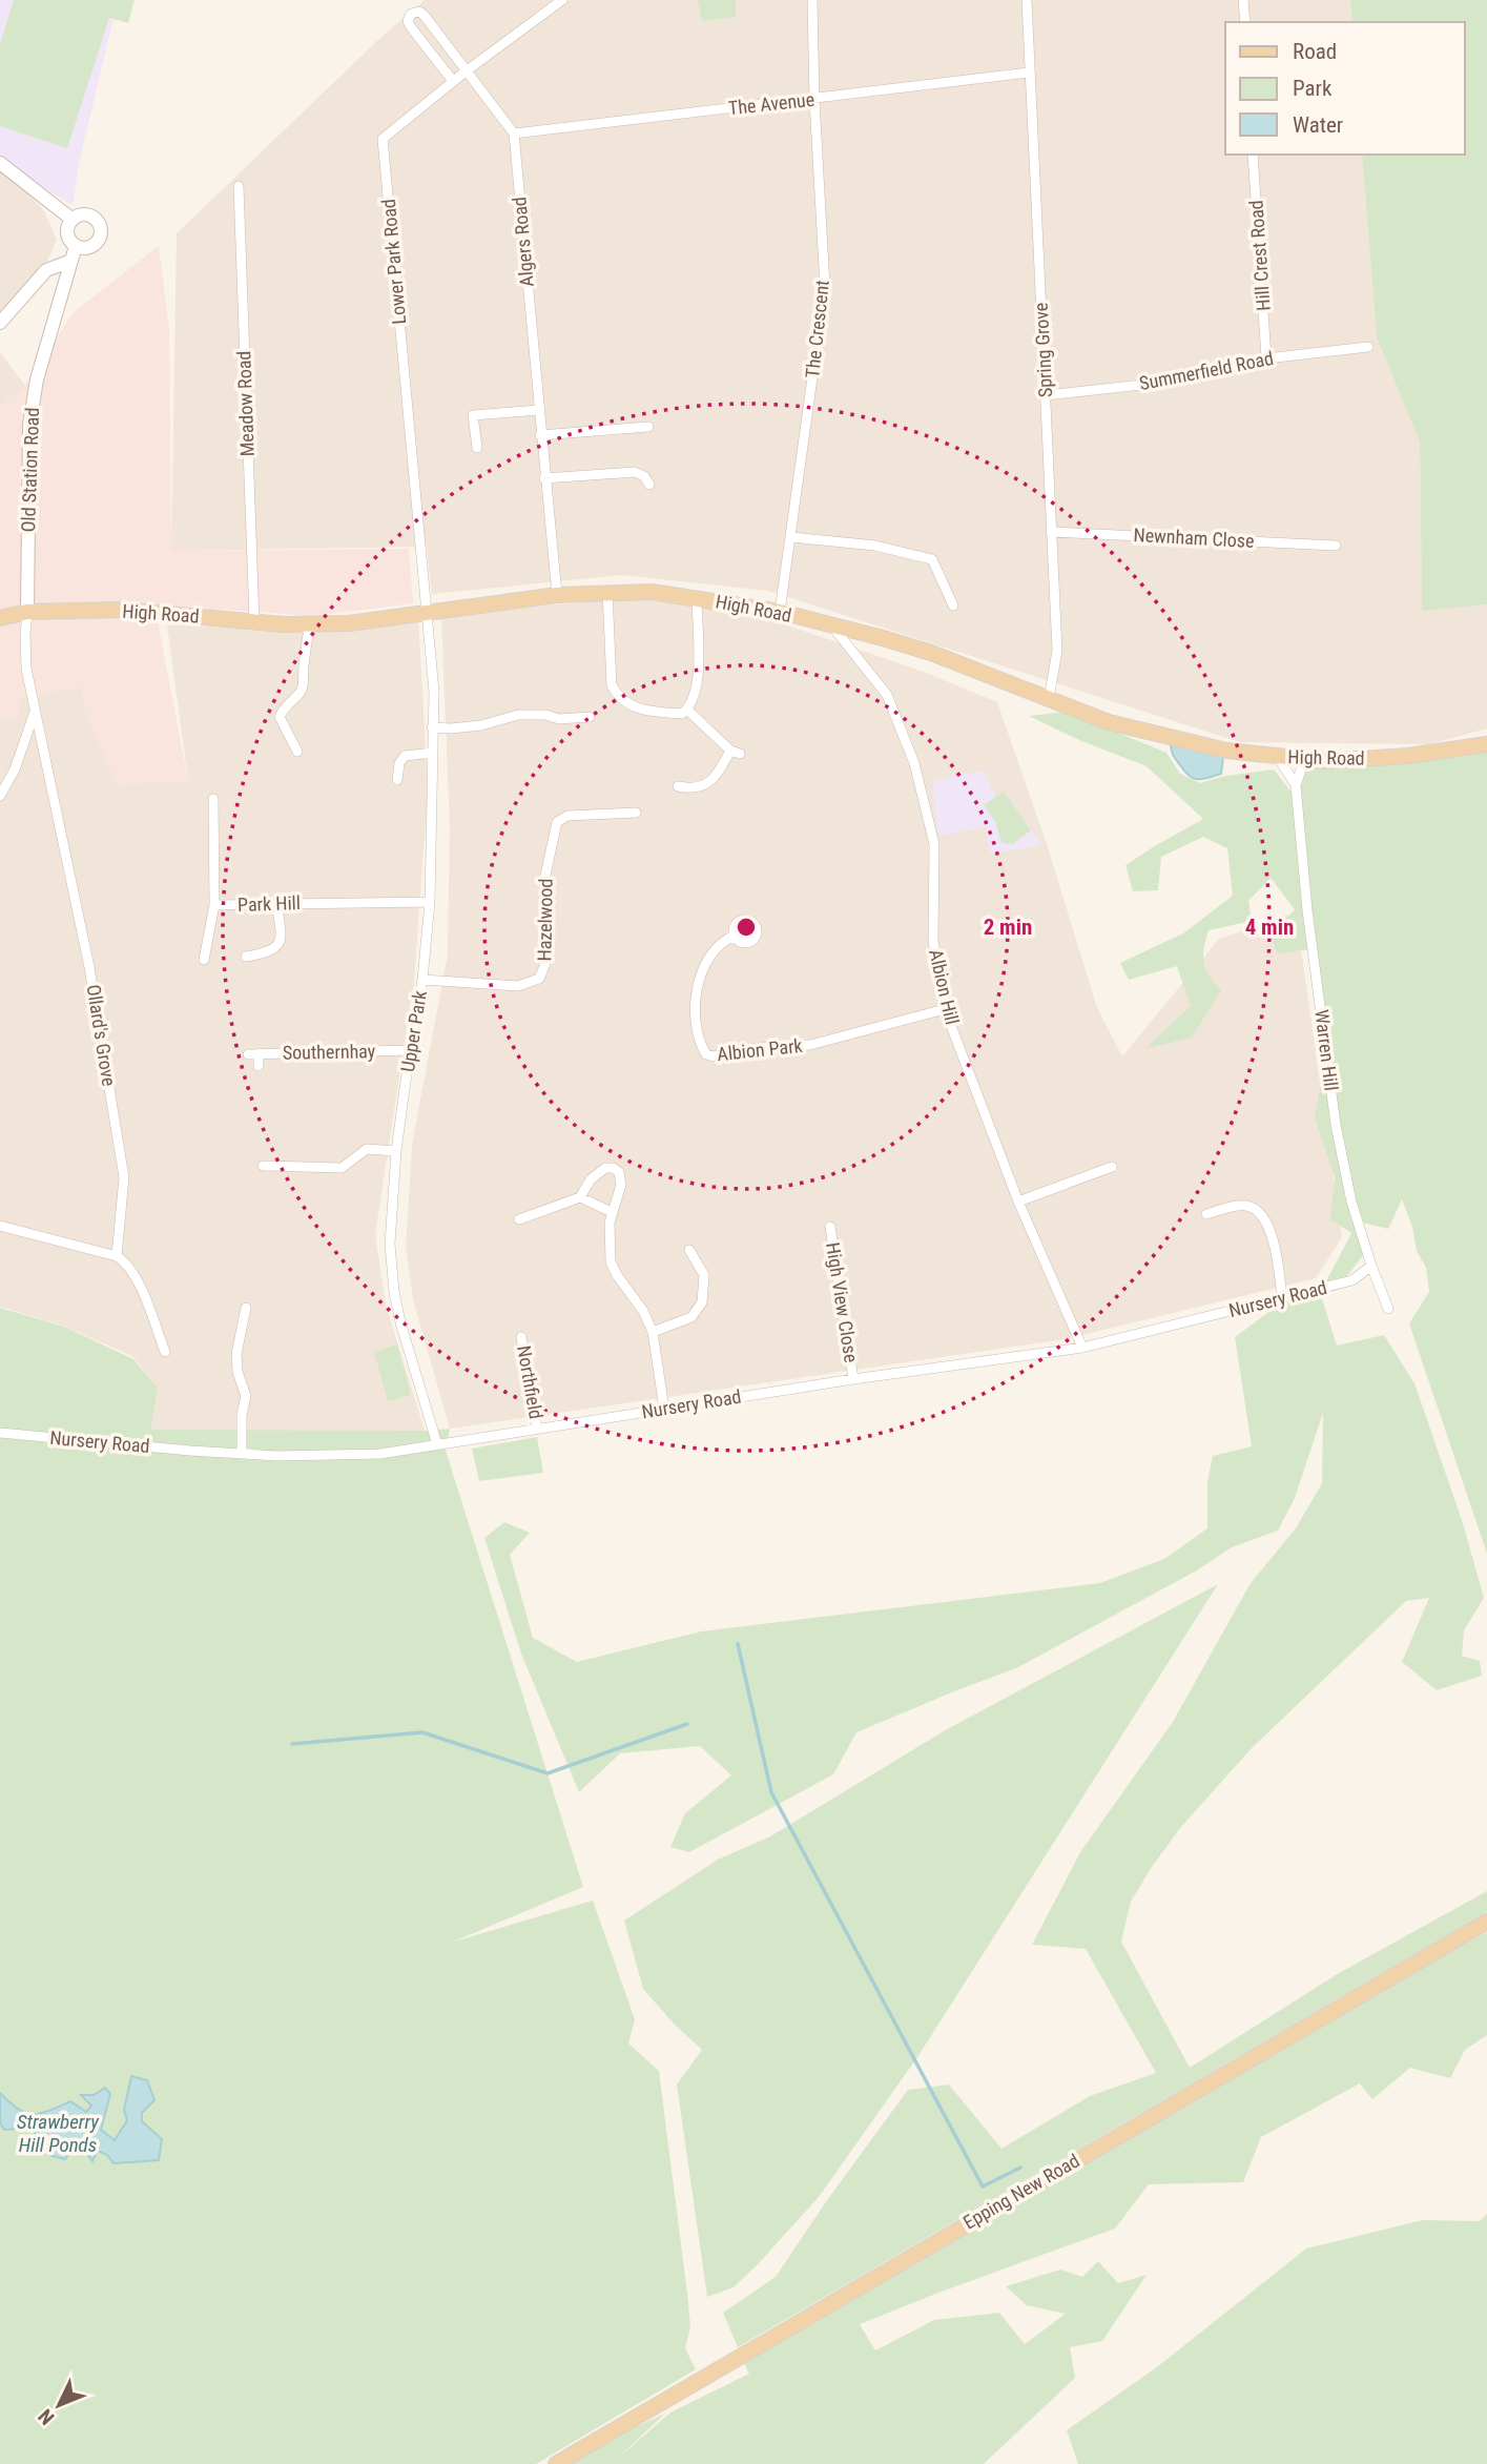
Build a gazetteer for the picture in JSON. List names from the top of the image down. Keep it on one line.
{"streets":{"main road":["High Road","Epping New Road"],"street":["The Avenue","Algers Road","Hill Crest Road","Lower Park Road","The Crescent","Spring Grove","Summerfield Road","Meadow Road","Old Station Road","Newnham Close","Park Hill","Hazelwood","Albion Hill","Upper Park","Ollard's Grove","Albion Park","Warren Hill","Southernhay","Nursery Road","High View Close","Northfield"]},"crossings":[["The Avenue","Algers Road"],["The Avenue","The Crescent"],["The Avenue","Spring Grove"],["Algers Road","High Road"],["Hill Crest Road","Summerfield Road"],["Lower Park Road","High Road"],["Lower Park Road","Upper Park"],["The Crescent","High Road"],["Spring Grove","Summerfield Road"],["Spring Grove","Newnham Close"],["Spring Grove","High Road"],["Meadow Road","High Road"],["Old Station Road","High Road"],["Old Station Road","Ollard's Grove"],["High Road","Albion Hill"],["High Road","Upper Park"],["High Road","Ollard's Grove"],["High Road","Warren Hill"],["Park Hill","Upper Park"],["Hazelwood","Upper Park"],["Albion Hill","Albion Park"],["Albion Hill","Nursery Road"],["Upper Park","Southernhay"],["Upper Park","Nursery Road"],["Warren Hill","Nursery Road"],["Nursery Road","High View Close"],["Nursery Road","Northfield"]],"water":["Strawberry Hill Ponds"],"legend":["Road","Park","Water"],"north":"bottom left","rings":["2 min","4 min"]}
